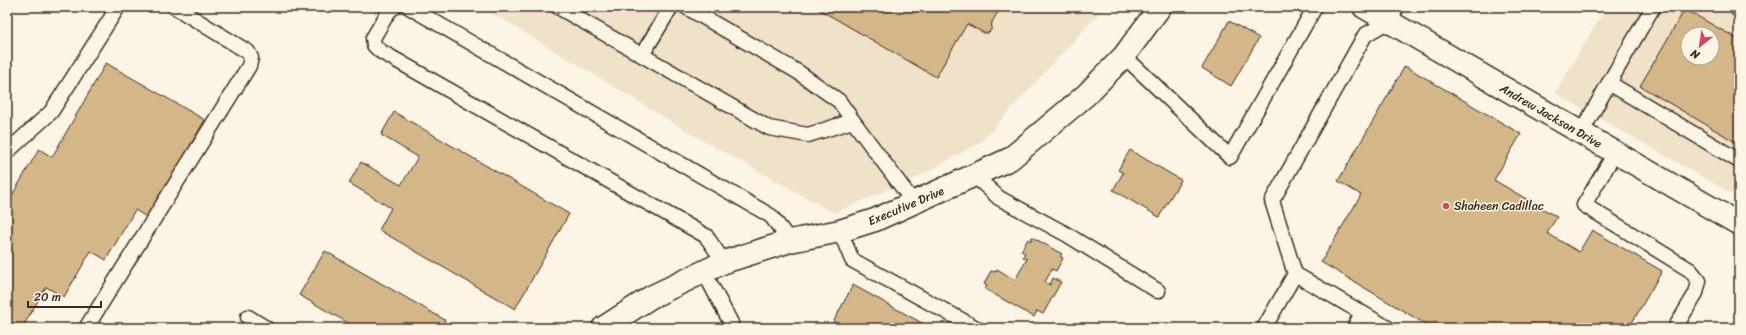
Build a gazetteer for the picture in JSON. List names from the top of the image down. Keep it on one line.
{"streets":{"street":["Andrew Jackson Drive","Executive Drive"]},"places":["Shaheen Cadillac"],"scale_bar":"20 m","north":"bottom left"}
